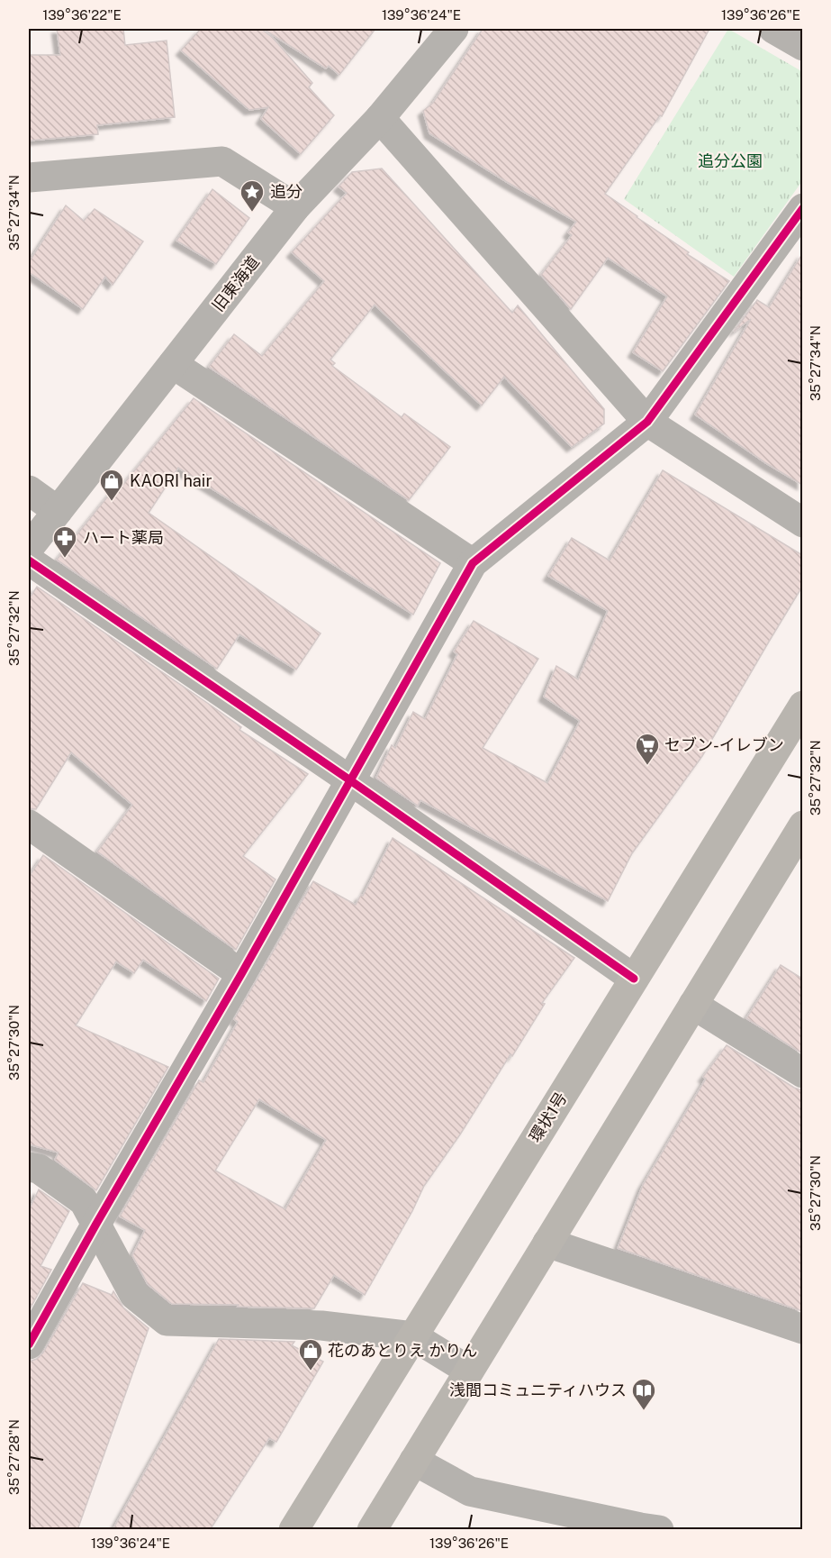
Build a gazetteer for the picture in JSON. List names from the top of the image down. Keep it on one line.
{"streets":{"main road":["環状1号"],"street":["旧東海道"]},"parks":["追分公園"],"places":{"place":["追分"],"shop":["KAORI hair","花のあとりえ かりん"],"pharmacy":["ハート薬局"],"supermarket":["セブン-イレブン"],"library":["浅間コミュニティハウス"]},"coordinates":["139°36'22\"E","139°36'24\"E","139°36'26\"E","35°27'34\"N","35°27'32\"N","35°27'30\"N","35°27'28\"N"]}
